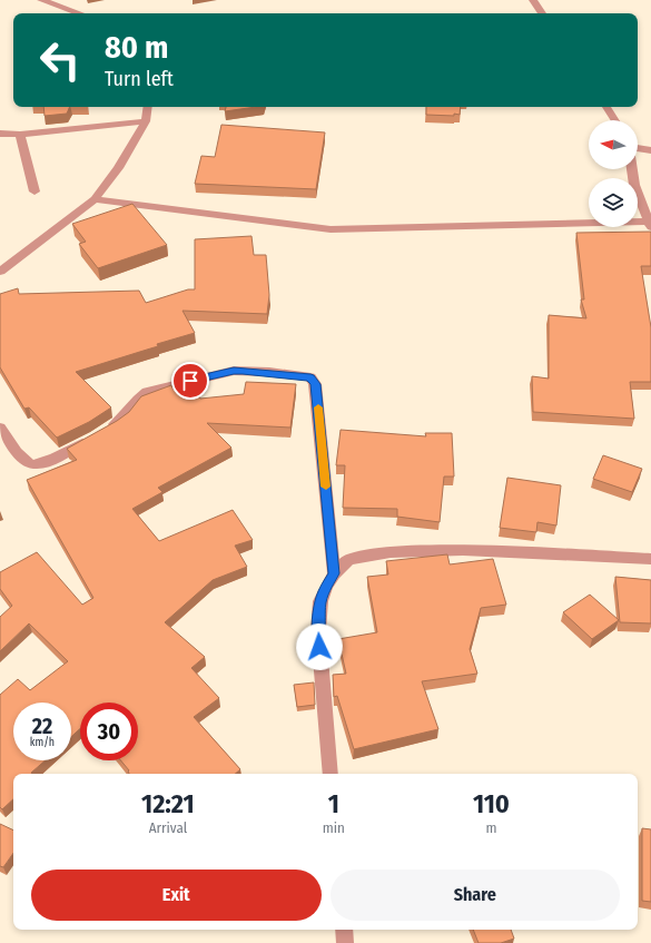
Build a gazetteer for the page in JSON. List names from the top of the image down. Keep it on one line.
{"north":"left","page":{"turn":["80 m","Turn left"],"speed":"22 km/h","limit":"30","eta":["12:21","Arrival","1","min","110","m"],"buttons":["Exit","Share"]}}
